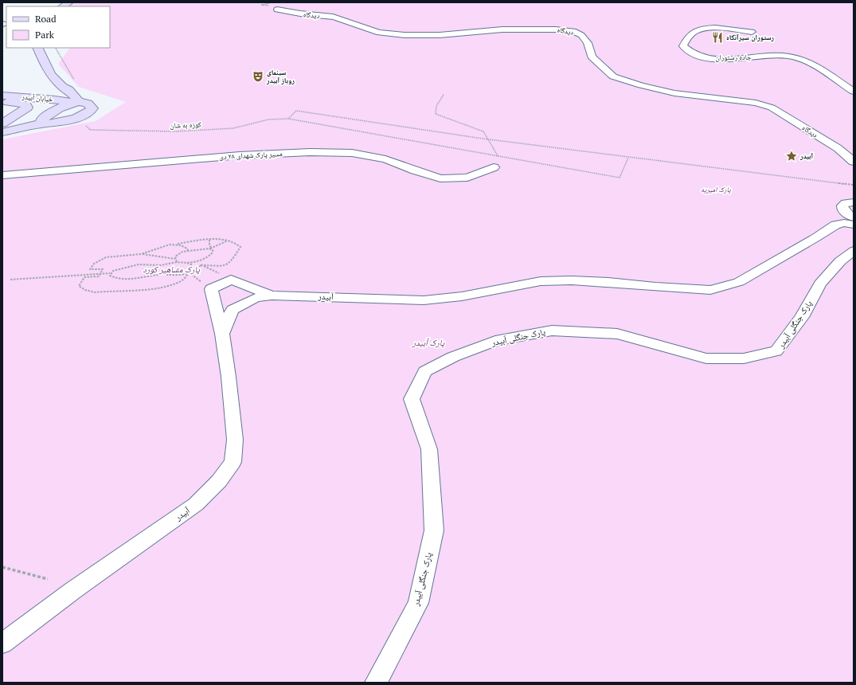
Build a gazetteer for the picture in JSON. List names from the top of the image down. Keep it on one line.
{"streets":{"main road":["خیابان آبیدر"],"lane":["دیدگاه","جاده رستوران","مسیر پارک شهدای ۲۸ دی","آبیدر","پارک جنگلی آبیدر"],"path":["کوزه به شان"]},"parks":["پارک امیریه","پارک مشاهیر کورد","پارک آبیدر"],"places":{"restaurant":["رستوران سیرآنگاه"],"theatre":["سینمای روباز آبیدر"],"place":["آبیدر"]},"legend":["Road","Park"]}
